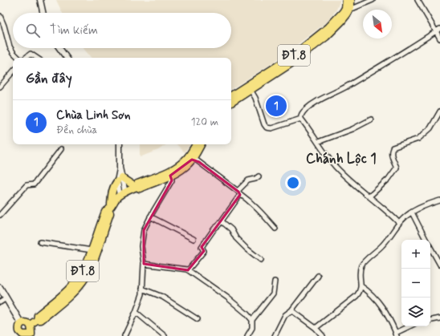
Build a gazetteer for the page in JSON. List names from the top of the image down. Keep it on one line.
{"streets":{"main road":["ĐT.8"]},"districts":["Chánh Lộc 1"],"north":"bottom right","page":{"search":"Tìm kiếm","heading":"Gần đây","pins":"1","list":[{"mark":"1","name":"Chùa Linh Sơn","note":"Đền chùa","value":"120 m"}],"map_buttons":["+","−"]}}
